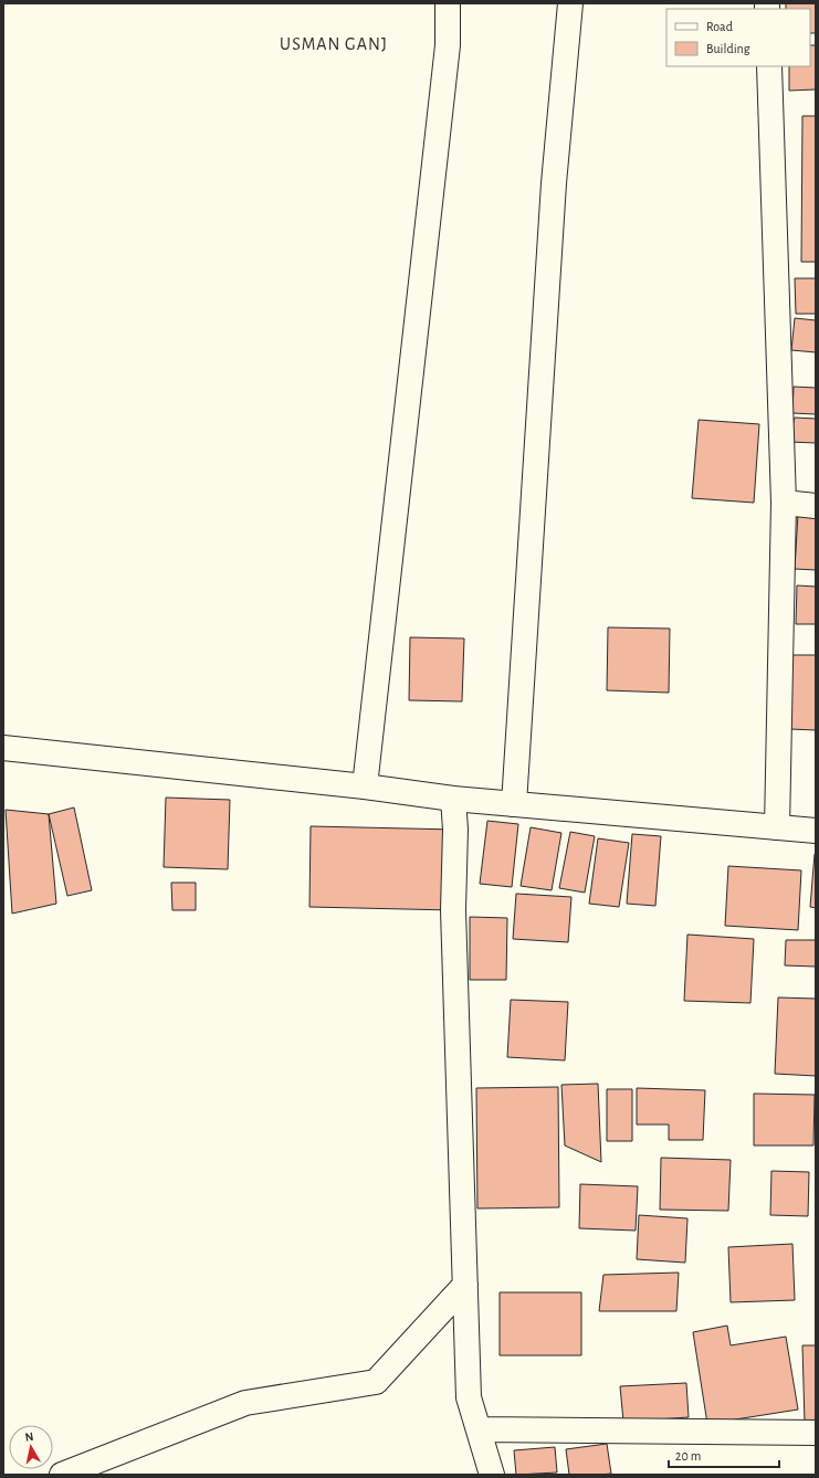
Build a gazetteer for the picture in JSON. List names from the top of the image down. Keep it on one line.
{"districts":["USMAN GANJ"],"legend":["Road","Building"],"scale_bar":"20 m","north":"top"}
